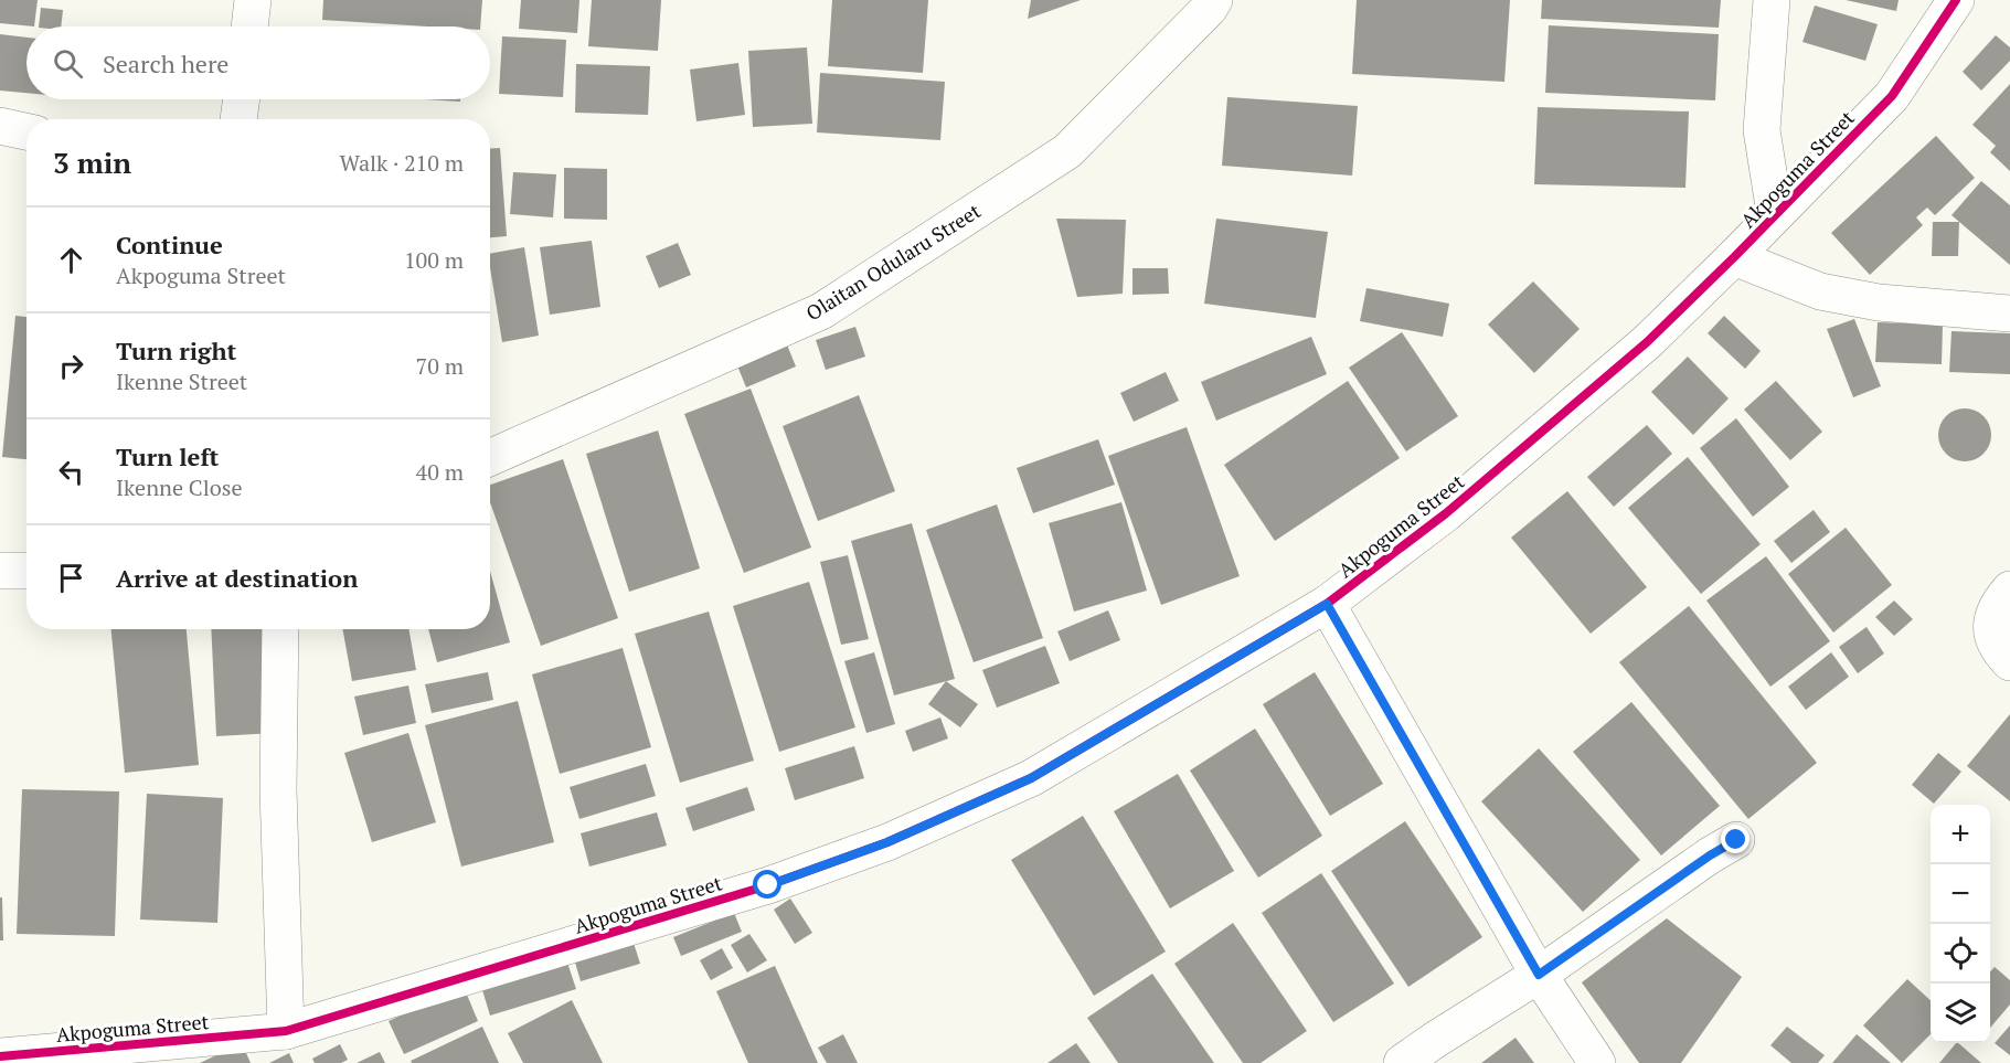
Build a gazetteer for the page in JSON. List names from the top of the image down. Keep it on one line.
{"streets":{"street":["Akpoguma Street","Olaitan Odularu Street"]},"page":{"search":"Search here","heading":["3 min","Walk · 210 m"],"list":[["Continue","Akpoguma Street","100 m"],["Turn right","Ikenne Street","70 m"],["Turn left","Ikenne Close","40 m"],"Arrive at destination"],"map_buttons":["+","−"]}}
